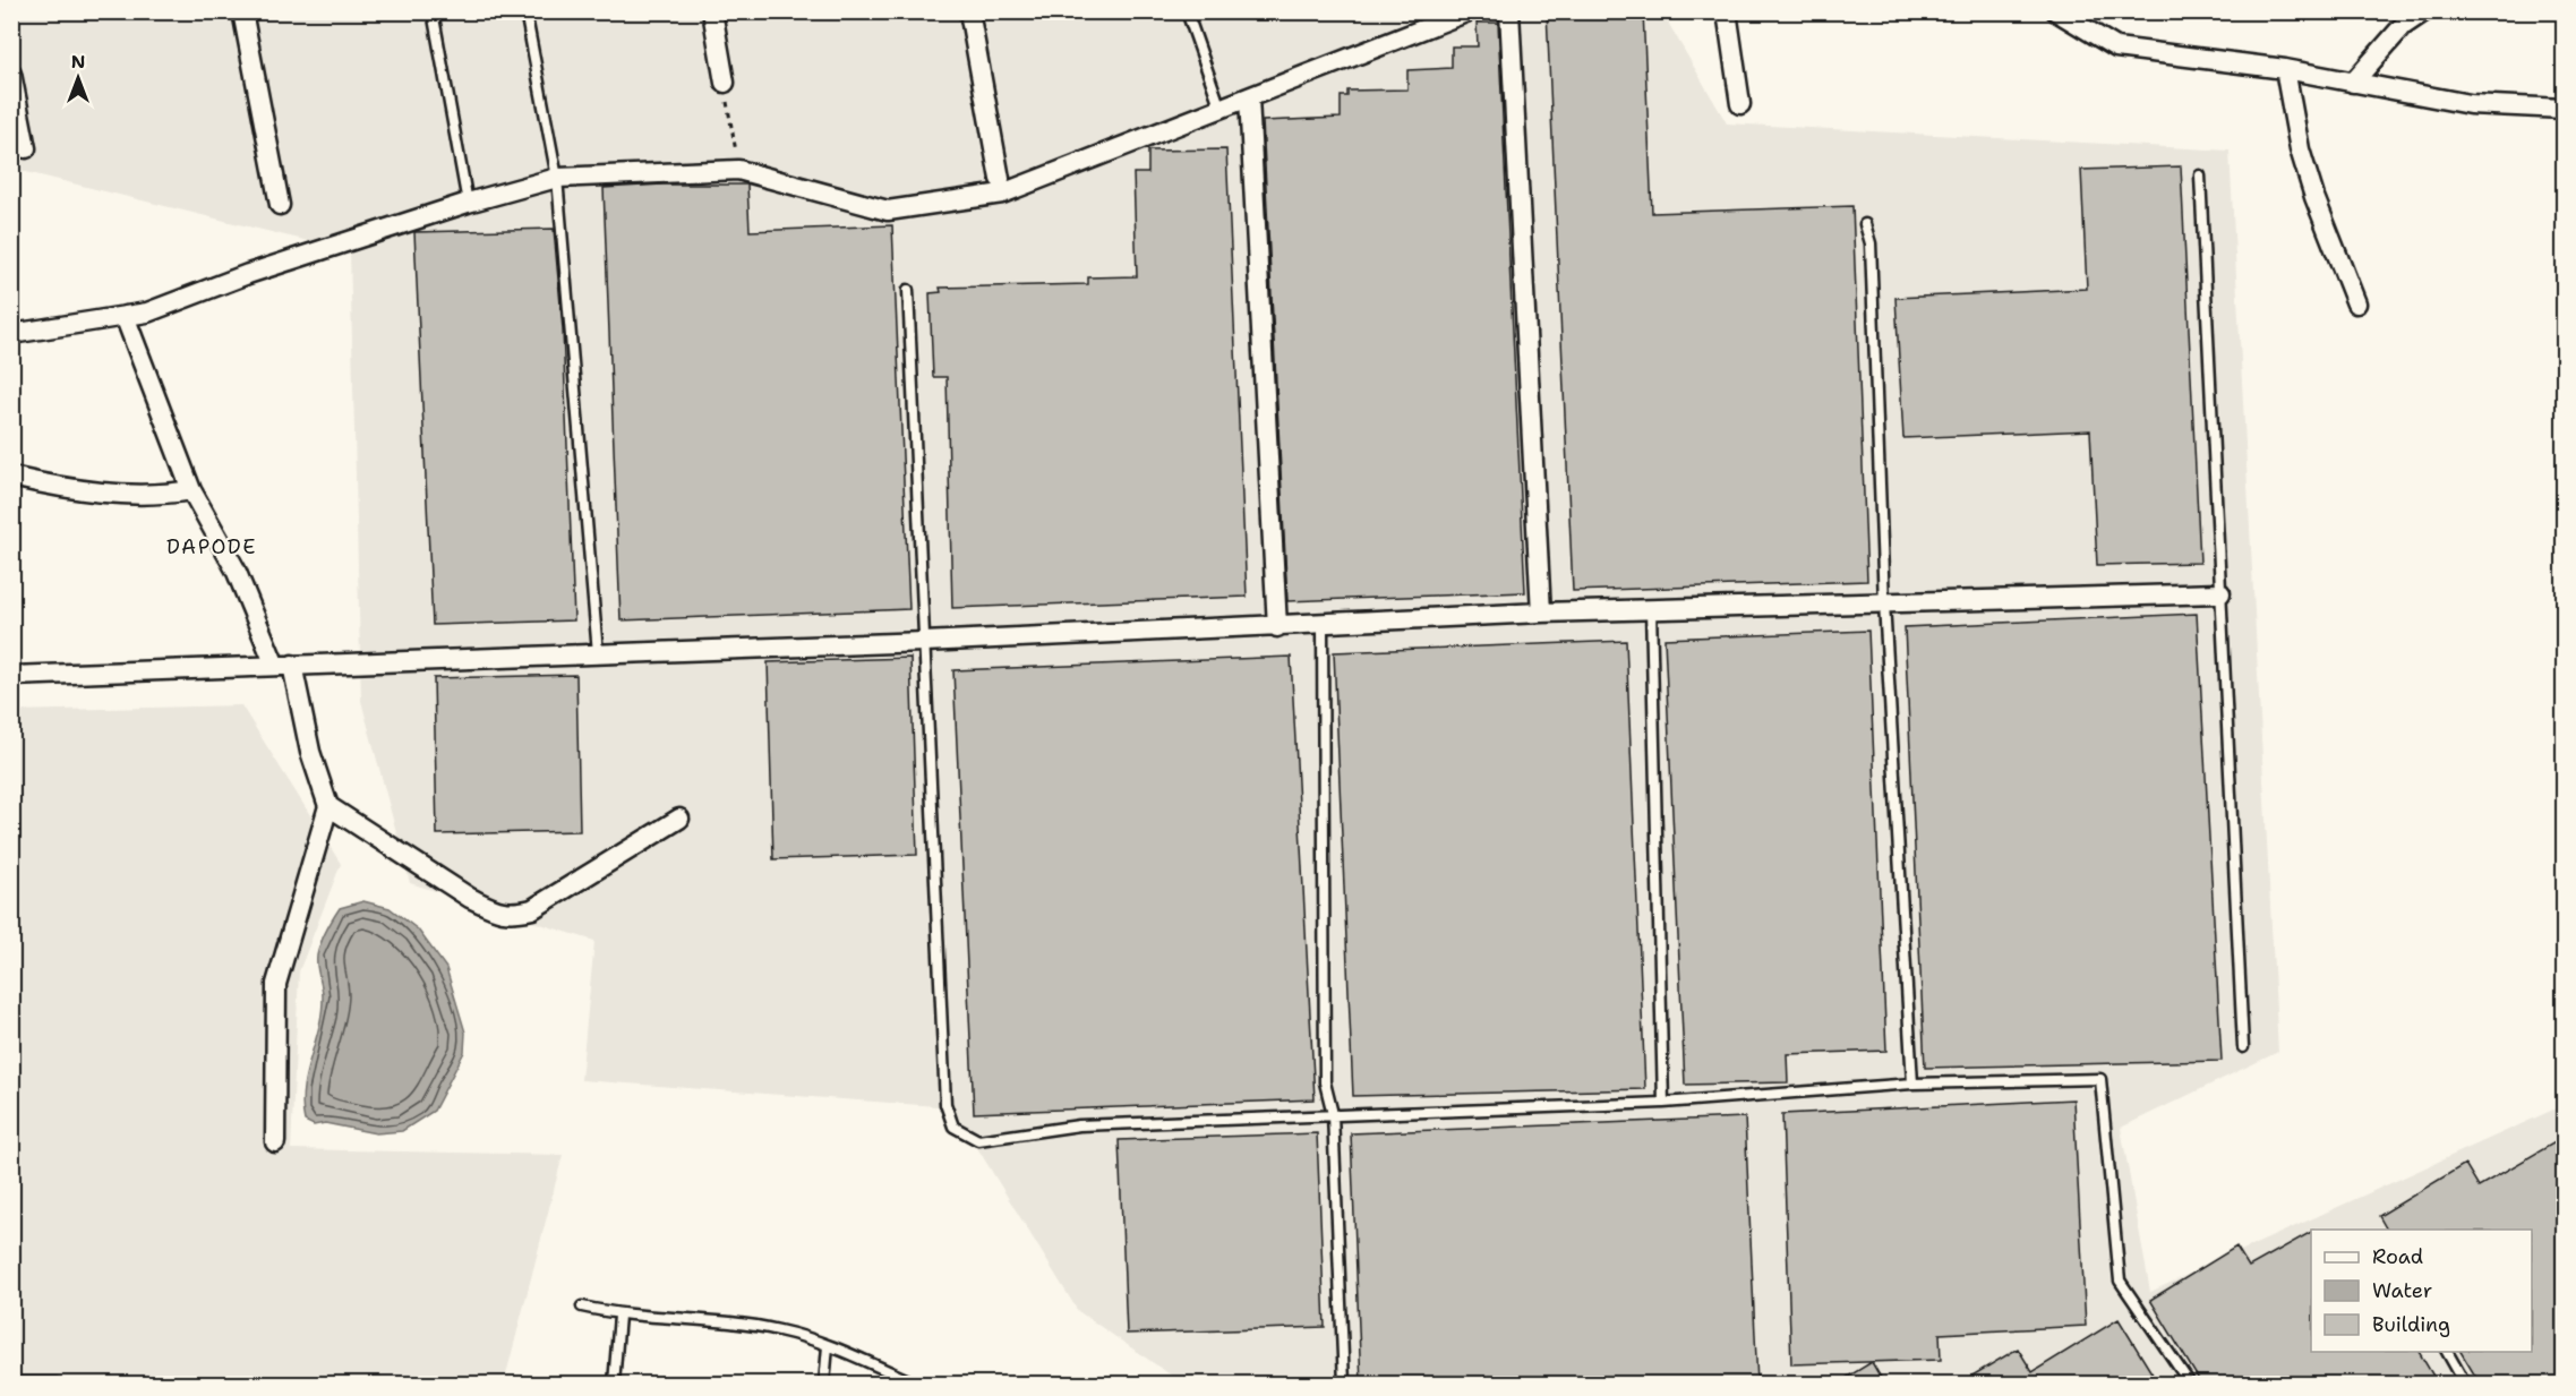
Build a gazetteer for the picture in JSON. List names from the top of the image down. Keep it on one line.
{"districts":["DAPODE"],"legend":["Road","Water","Building"],"north":"top"}
